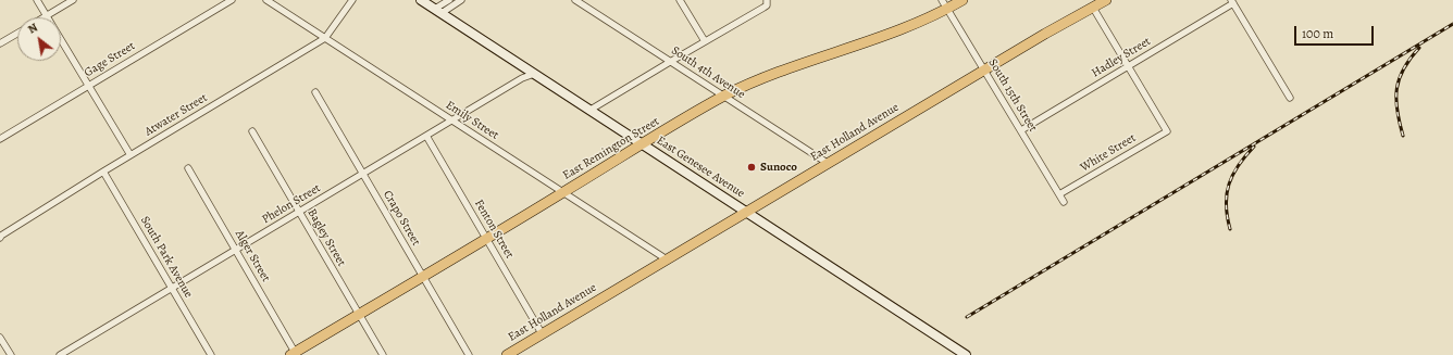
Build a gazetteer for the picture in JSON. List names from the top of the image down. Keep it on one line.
{"streets":{"highway":["East Holland Avenue","East Remington Street"],"main road":["East Genesee Avenue"],"street":["Hadley Street","Gage Street","South 4th Avenue","South 15th Street","Atwater Street","Emily Street","White Street","Phelon Street","Crapo Street","Fenton Street","Bagley Street","Alger Street","South Park Avenue"]},"crossings":[["Hadley Street","South 15th Street"],["Hadley Street","White Street"],["South 4th Avenue","East Holland Avenue"],["South 4th Avenue","East Remington Street"],["South 15th Street","East Holland Avenue"],["South 15th Street","East Remington Street"],["South 15th Street","White Street"],["Atwater Street","Emily Street"],["Atwater Street","South Park Avenue"],["Emily Street","East Holland Avenue"],["Emily Street","East Remington Street"],["Emily Street","Phelon Street"],["East Holland Avenue","East Genesee Avenue"],["East Holland Avenue","Fenton Street"],["East Remington Street","East Genesee Avenue"],["East Remington Street","Crapo Street"],["East Remington Street","Fenton Street"],["East Remington Street","Bagley Street"],["East Remington Street","Alger Street"],["East Genesee Avenue","Phelon Street"],["Phelon Street","Crapo Street"],["Phelon Street","Fenton Street"],["Phelon Street","Bagley Street"],["Phelon Street","Alger Street"],["Phelon Street","South Park Avenue"]],"places":["Sunoco"],"scale_bar":"100 m","north":"top left"}
